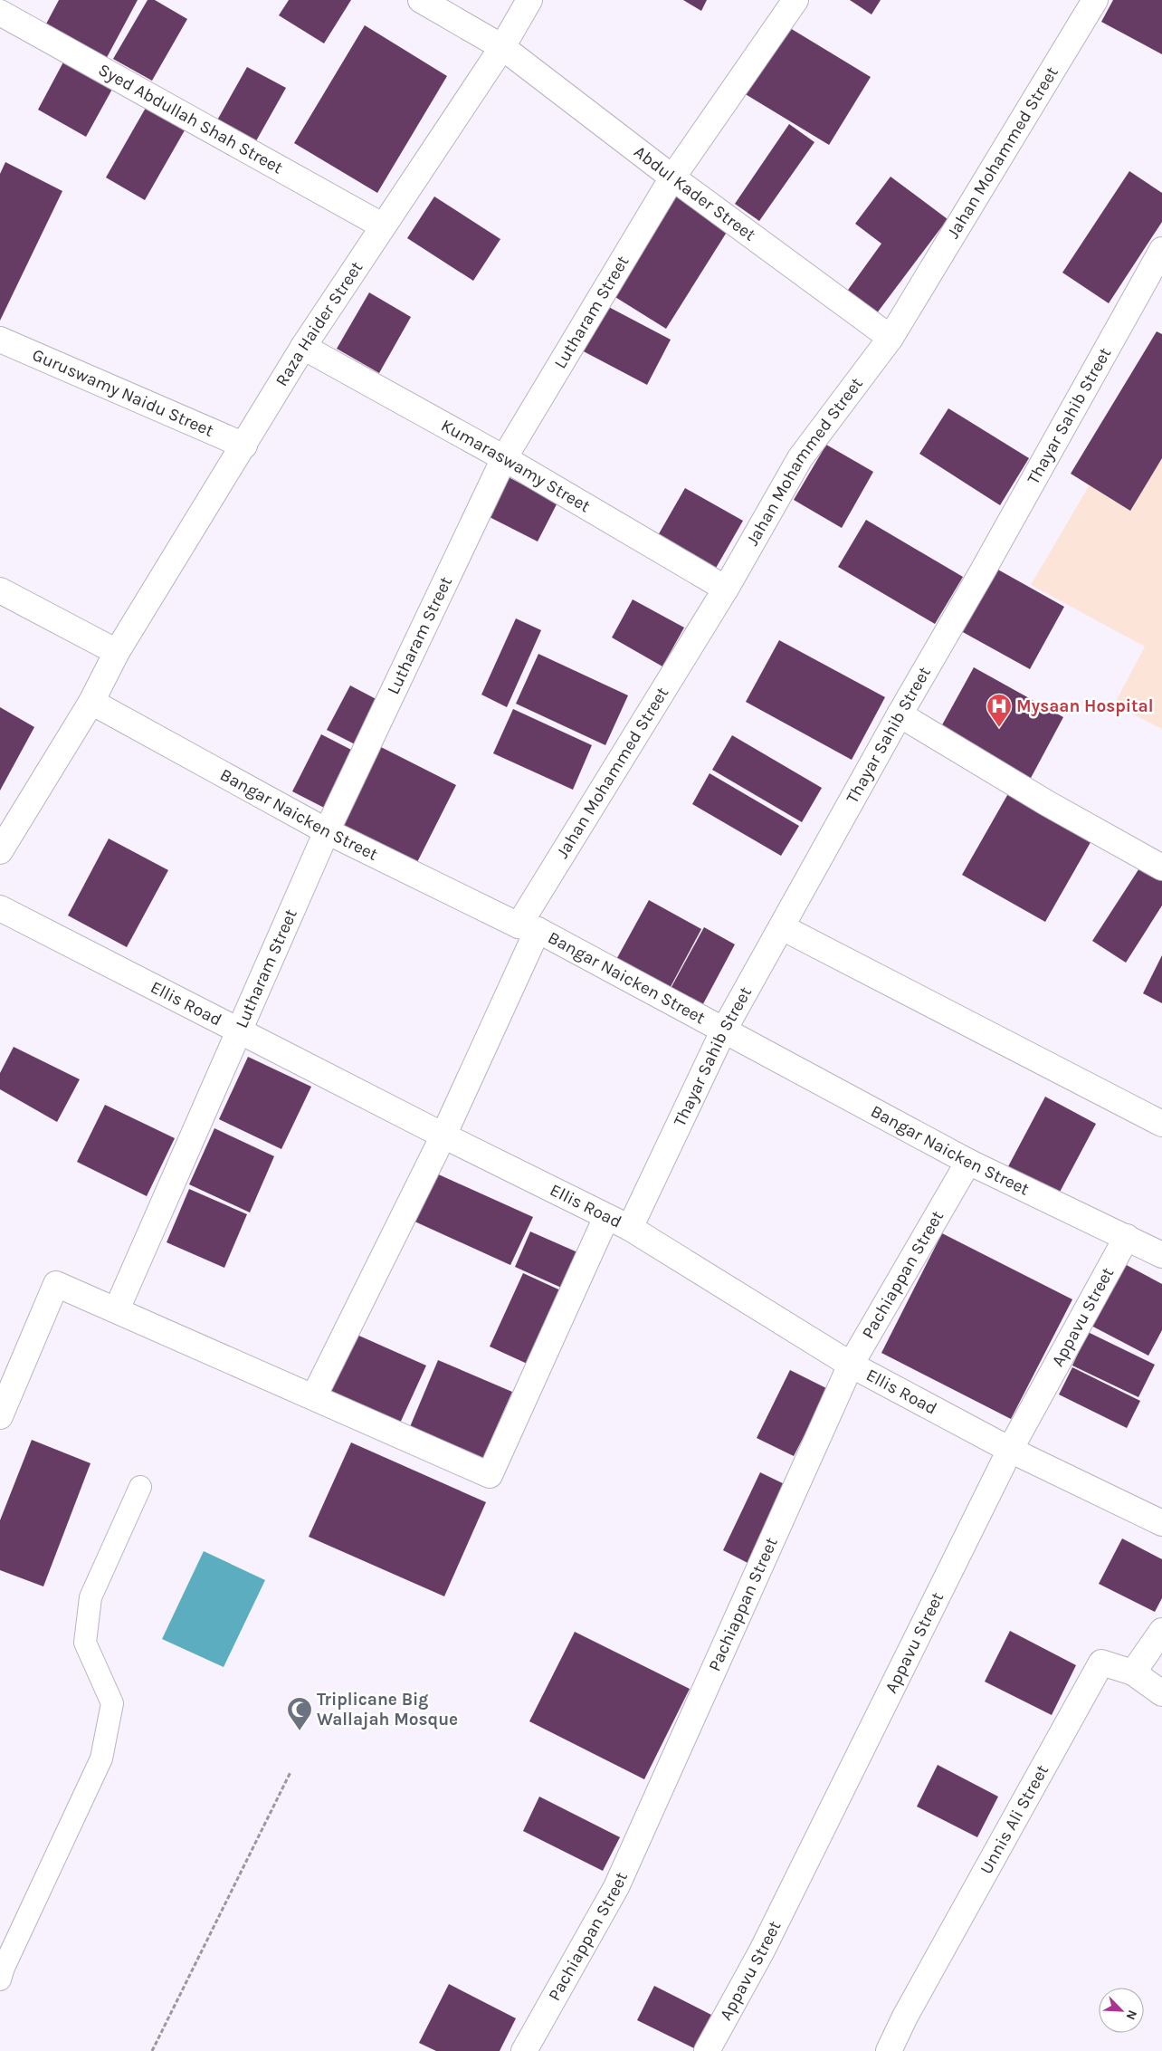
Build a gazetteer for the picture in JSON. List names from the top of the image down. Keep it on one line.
{"streets":{"street":["Syed Abdullah Shah Street","Jahan Mohammed Street","Abdul Kader Street","Lutharam Street","Raza Haider Street","Guruswamy Naidu Street","Thayar Sahib Street","Kumaraswamy Street","Bangar Naicken Street","Ellis Road","Pachiappan Street","Appavu Street","Unnis Ali Street"]},"crossings":[["Syed Abdullah Shah Street","Raza Haider Street"],["Jahan Mohammed Street","Abdul Kader Street"],["Jahan Mohammed Street","Kumaraswamy Street"],["Jahan Mohammed Street","Bangar Naicken Street"],["Jahan Mohammed Street","Ellis Road"],["Abdul Kader Street","Lutharam Street"],["Abdul Kader Street","Raza Haider Street"],["Lutharam Street","Kumaraswamy Street"],["Lutharam Street","Bangar Naicken Street"],["Lutharam Street","Ellis Road"],["Raza Haider Street","Guruswamy Naidu Street"],["Raza Haider Street","Kumaraswamy Street"],["Raza Haider Street","Bangar Naicken Street"],["Thayar Sahib Street","Bangar Naicken Street"],["Thayar Sahib Street","Ellis Road"],["Bangar Naicken Street","Pachiappan Street"],["Bangar Naicken Street","Appavu Street"],["Ellis Road","Pachiappan Street"],["Ellis Road","Appavu Street"]],"places":{"hospital":["Mysaan Hospital"],"mosque":["Triplicane Big Wallajah Mosque"]},"north":"bottom right"}
